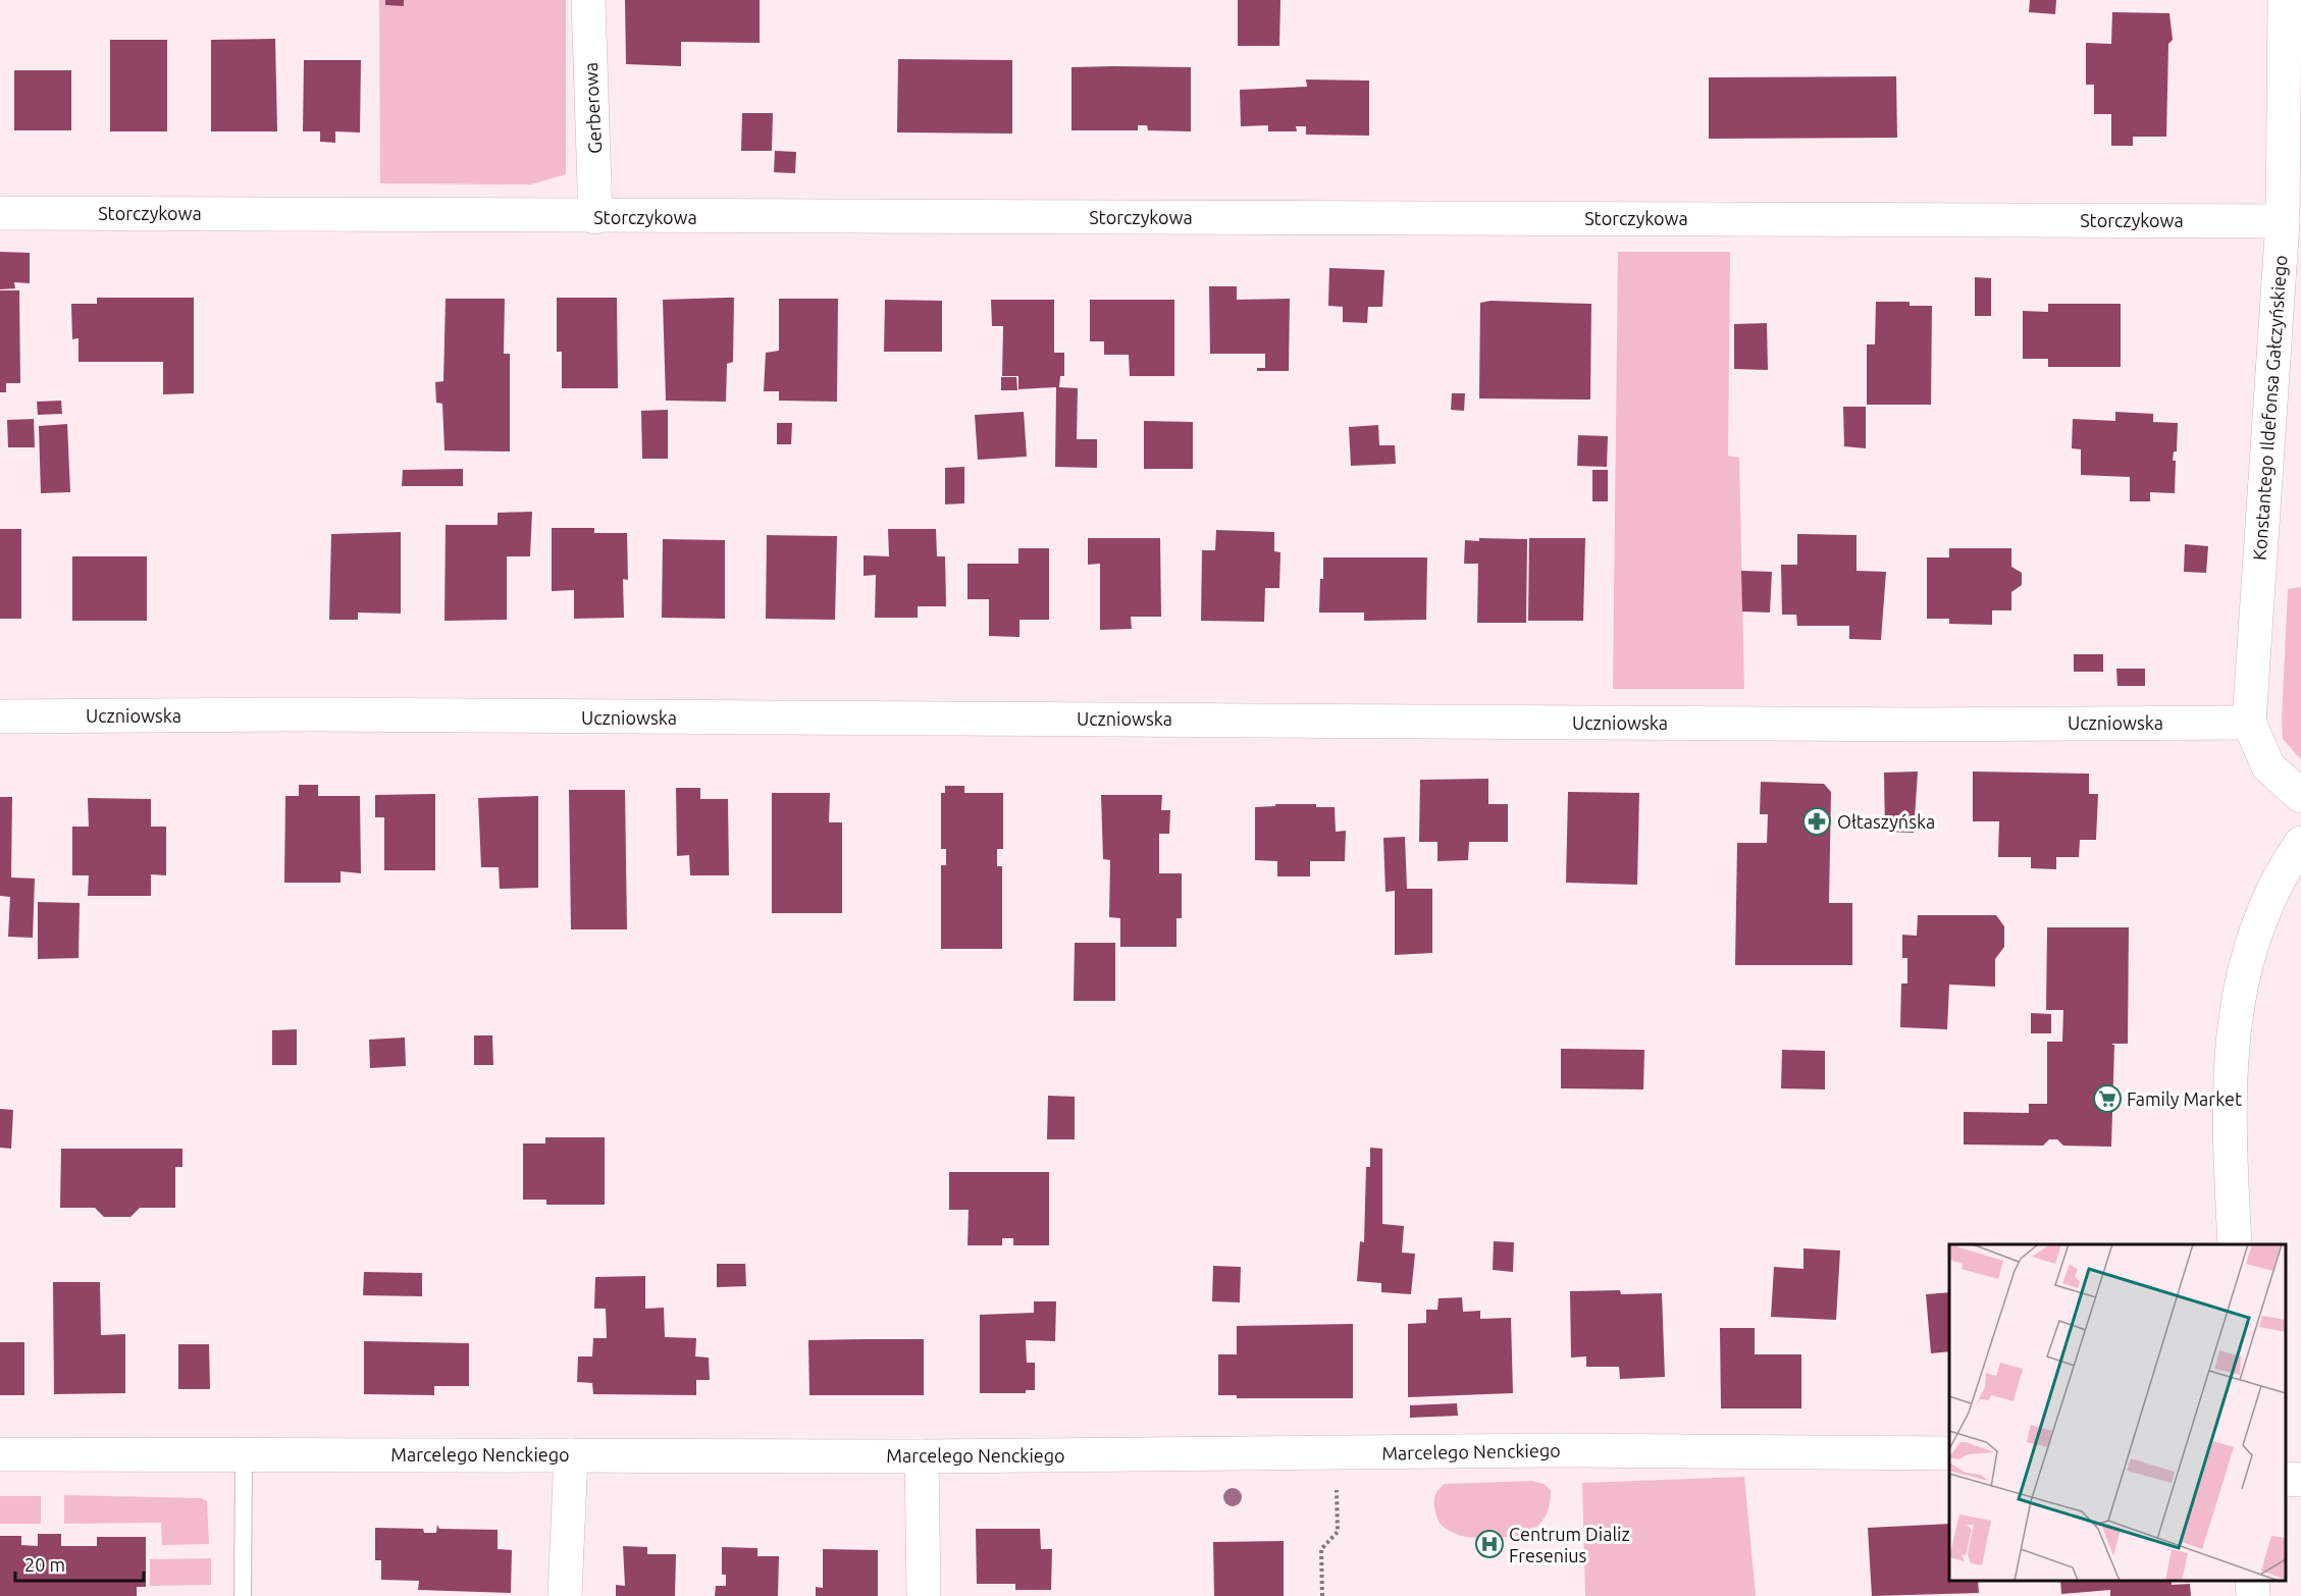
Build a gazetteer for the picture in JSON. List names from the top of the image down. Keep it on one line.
{"streets":{"street":["Gerberowa","Storczykowa","Konstantego Ildefonsa Gałczyńskiego","Uczniowska","Marcelego Nenckiego"]},"crossings":[["Gerberowa","Storczykowa"],["Storczykowa","Konstantego Ildefonsa Gałczyńskiego"],["Konstantego Ildefonsa Gałczyńskiego","Uczniowska"]],"places":{"pharmacy":["Ołtaszyńska"],"supermarket":["Family Market"],"hospital":["Centrum Dializ Fresenius"]},"scale_bar":"20 m"}
